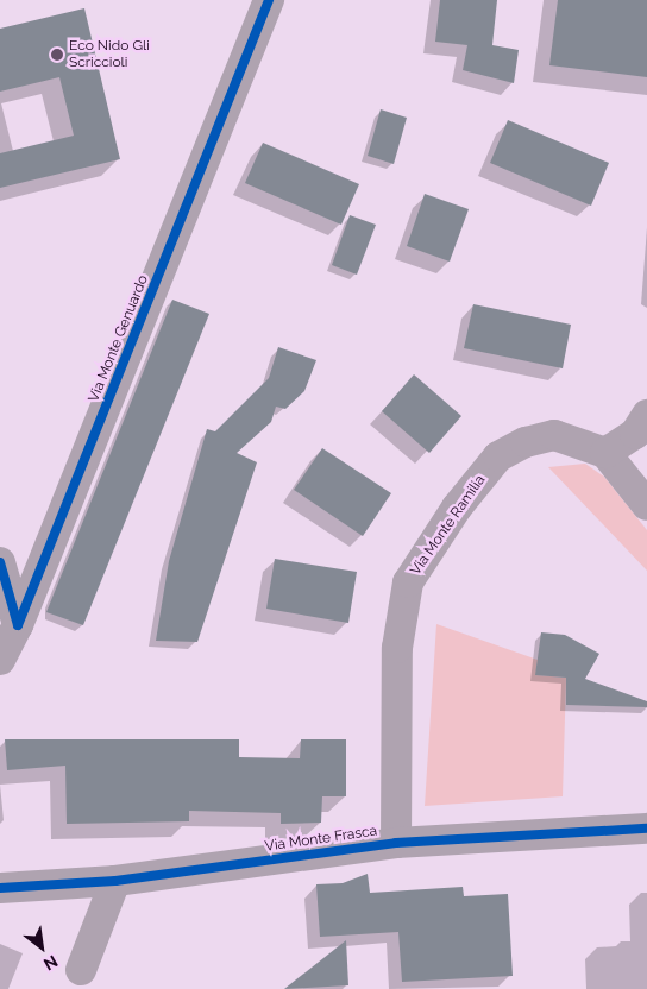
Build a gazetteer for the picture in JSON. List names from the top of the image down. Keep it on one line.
{"streets":{"street":["Via Monte Genuardo","Via Monte Ramilia","Via Monte Frasca"]},"crossings":[["Via Monte Ramilia","Via Monte Frasca"]],"places":["Eco Nido Gli Scriccioli"],"north":"bottom right"}
